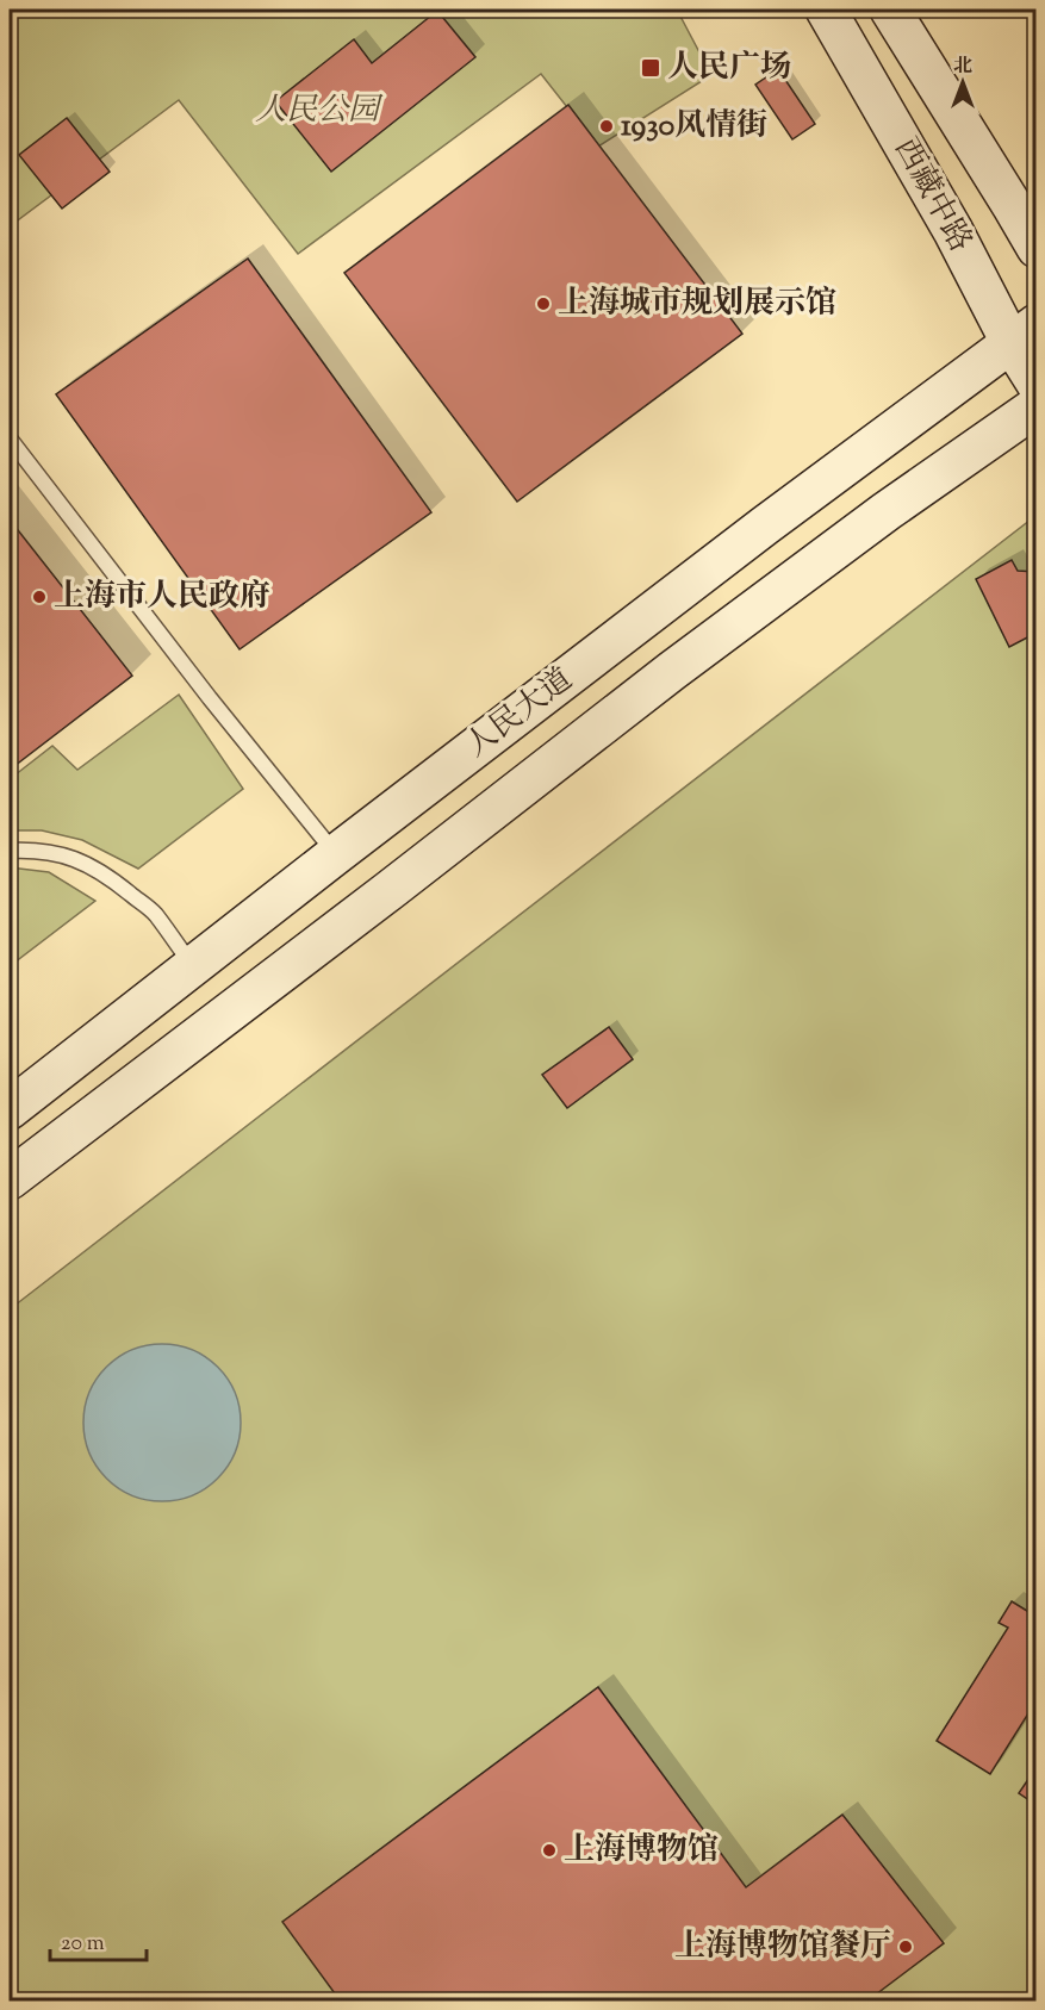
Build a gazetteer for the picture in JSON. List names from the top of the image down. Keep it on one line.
{"streets":{"street":["西藏中路","人民大道"]},"crossings":[["西藏中路","人民大道"]],"parks":["人民公园"],"places":{"transit":["人民广场"],"other":["1930风情街","上海城市规划展示馆","上海市人民政府","上海博物馆","上海博物馆餐厅"]},"scale_bar":"20 m","north":"top"}
